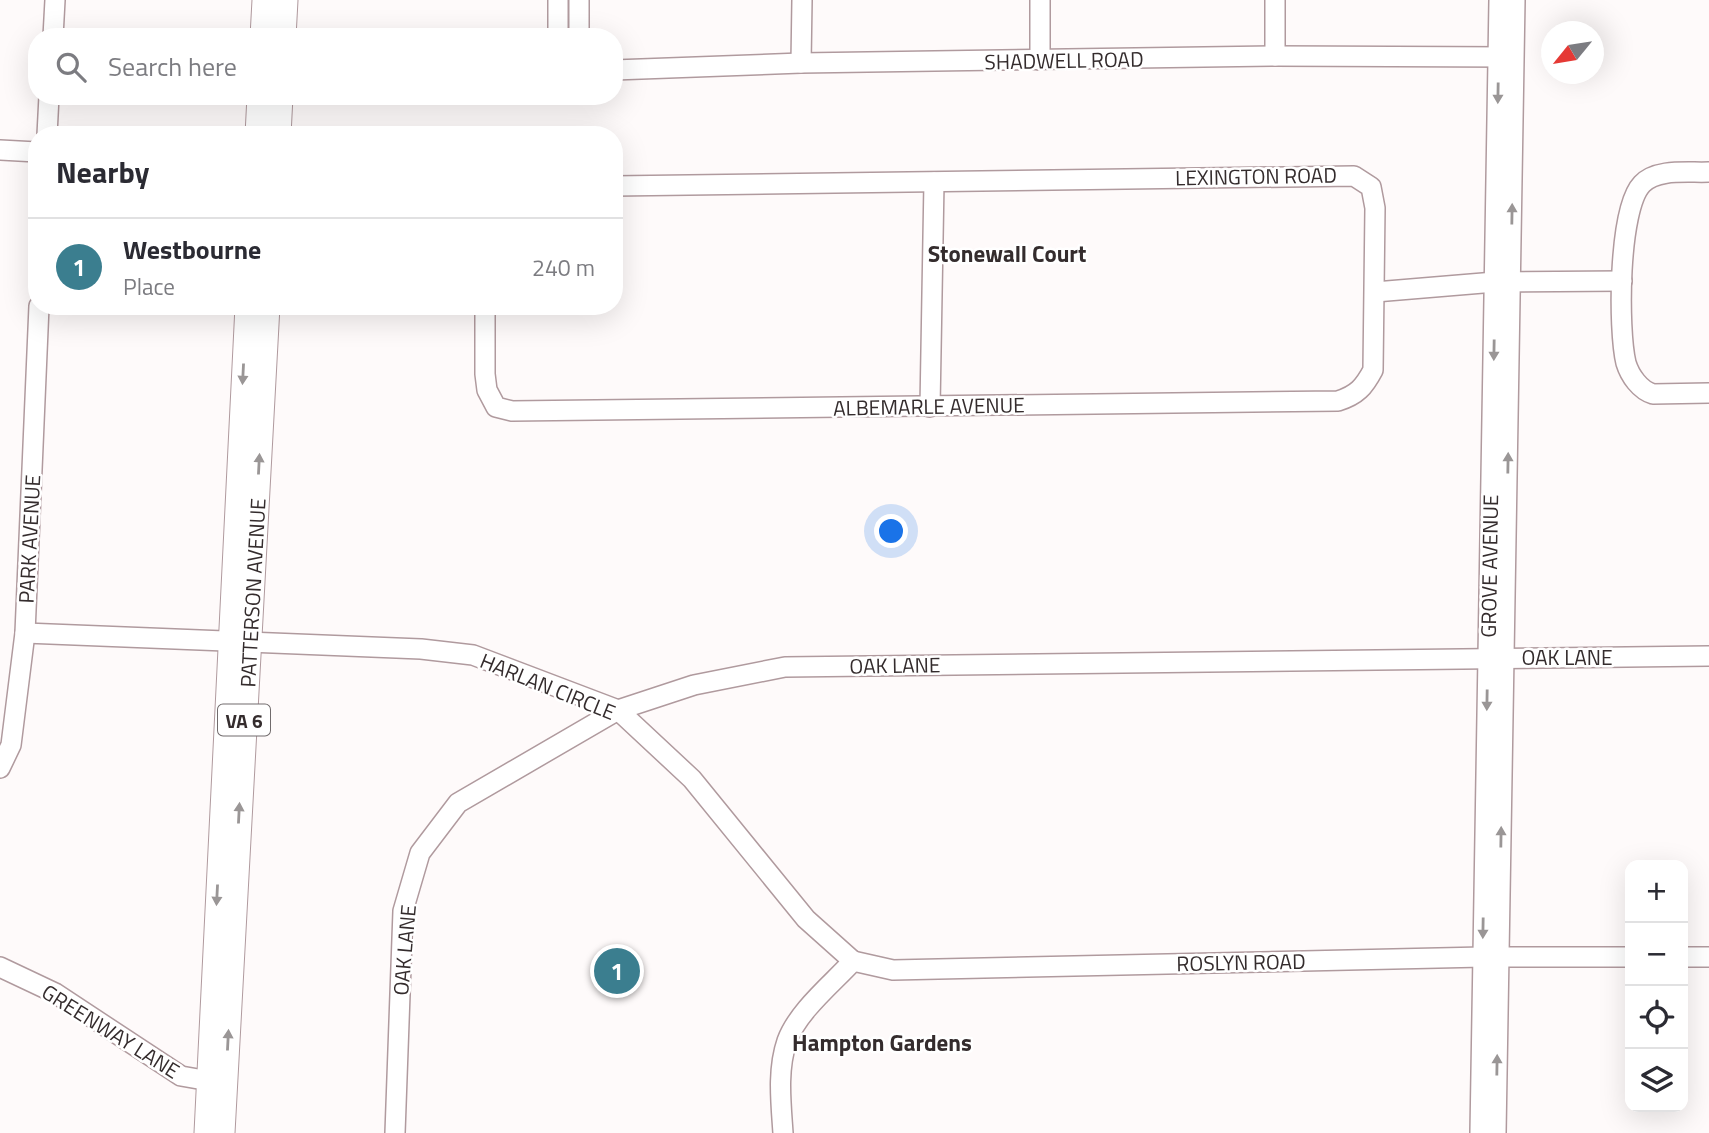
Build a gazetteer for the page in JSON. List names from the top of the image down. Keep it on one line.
{"streets":{"main road":["PATTERSON AVENUE","VA 6"],"street":["SHADWELL ROAD","LEXINGTON ROAD","ALBEMARLE AVENUE","PARK AVENUE","GROVE AVENUE","OAK LANE","HARLAN CIRCLE","ROSLYN ROAD","GREENWAY LANE"]},"crossings":[["SHADWELL ROAD","GROVE AVENUE"],["LEXINGTON ROAD","ALBEMARLE AVENUE"],["PARK AVENUE","HARLAN CIRCLE"],["GROVE AVENUE","OAK LANE"],["GROVE AVENUE","ROSLYN ROAD"],["PATTERSON AVENUE","HARLAN CIRCLE"],["PATTERSON AVENUE","GREENWAY LANE"],["OAK LANE","HARLAN CIRCLE"],["HARLAN CIRCLE","ROSLYN ROAD"]],"districts":["Stonewall Court","Hampton Gardens"],"north":"bottom left","page":{"search":"Search here","heading":"Nearby","list":[{"mark":"1","name":"Westbourne","note":"Place","value":"240 m"}],"map_buttons":["+","−"],"pins":"1"}}
